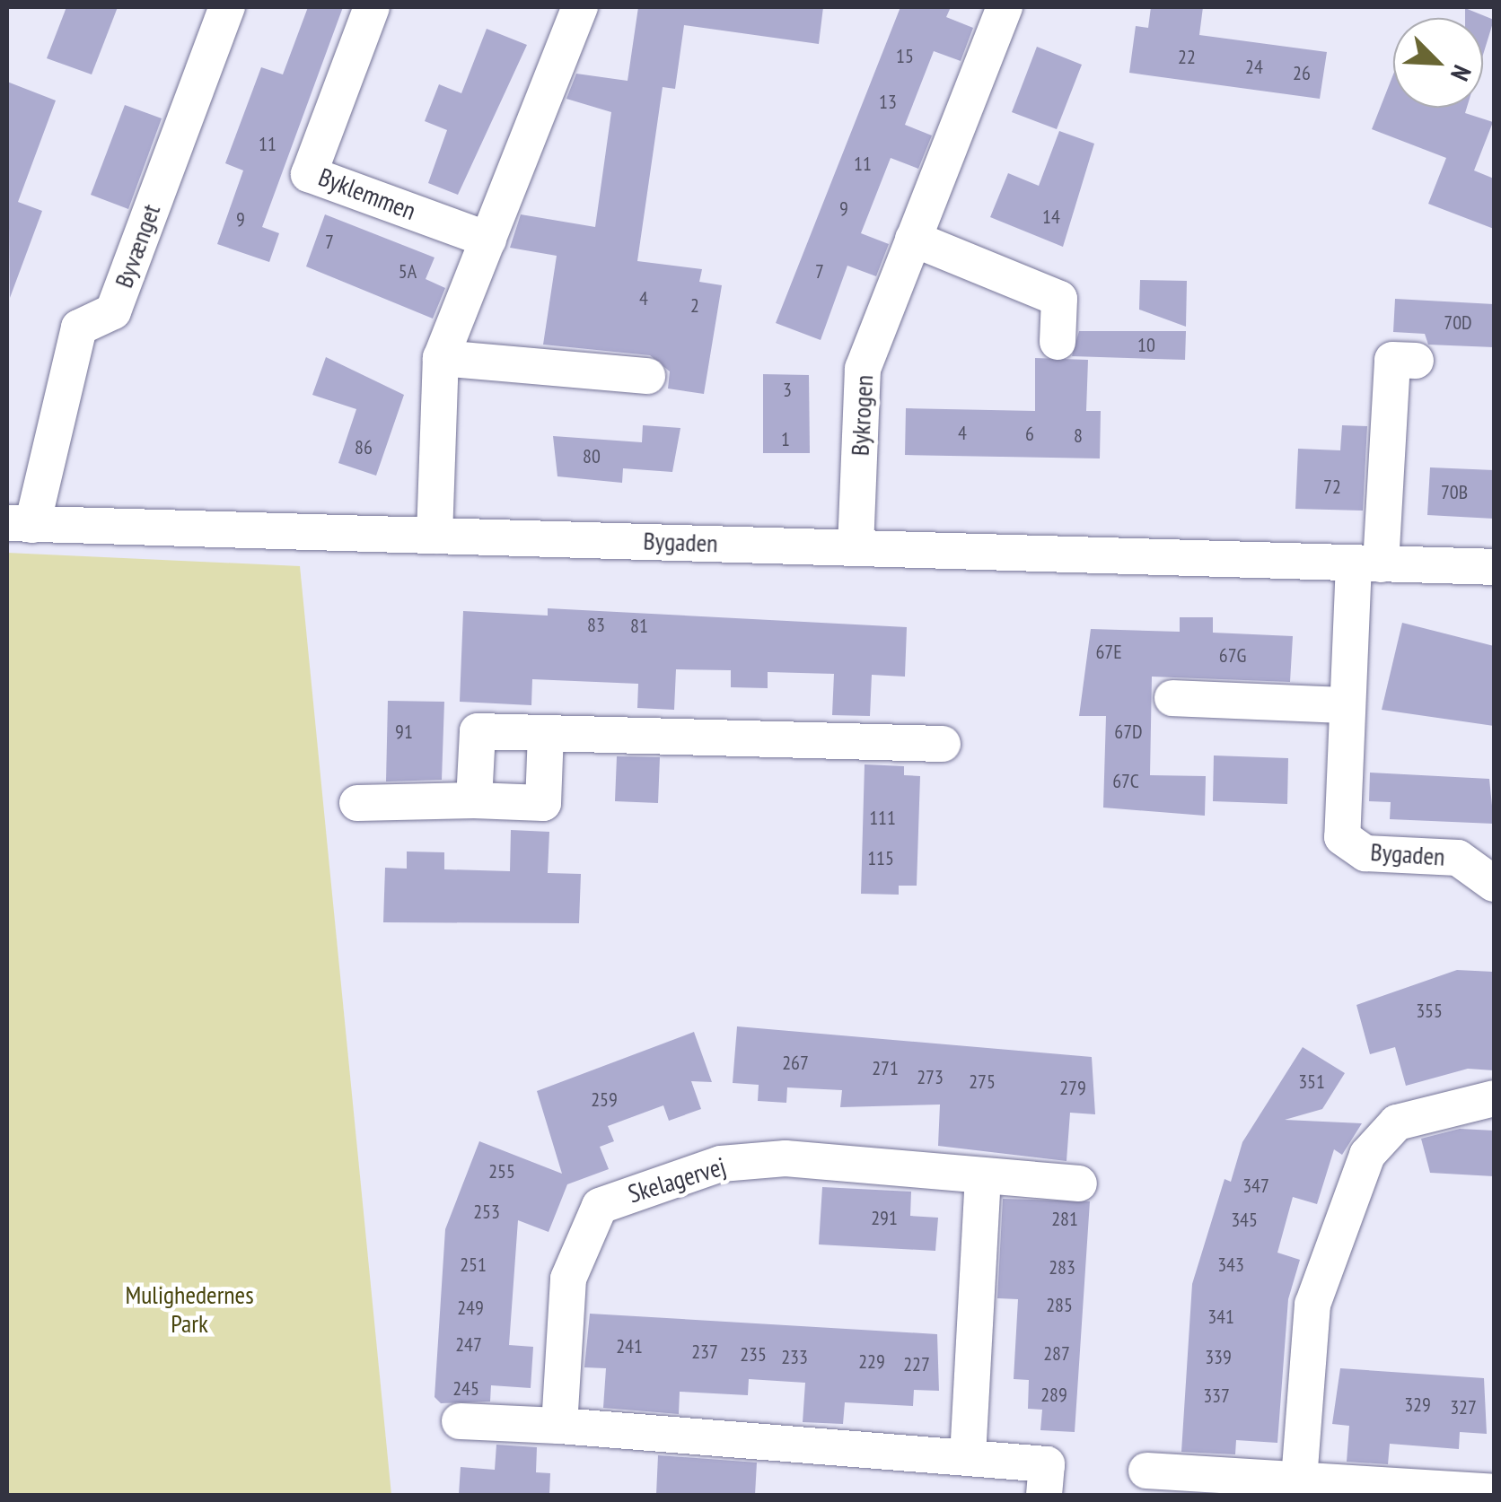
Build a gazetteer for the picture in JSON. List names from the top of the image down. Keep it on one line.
{"streets":{"street":["Byklemmen","Byvænget","Bykrogen","Bygaden","Skelagervej"]},"crossings":[["Byvænget","Bygaden"],["Bykrogen","Bygaden"]],"parks":["Mulighedernes Park"],"house_numbers":["15","22","24","26","13","11","11","9","14","9","7","5A","7","4","2","70D","10","3","4","6","8","1","86","80","72","70B","83","81","67E","67G","91","67D","67C","111","115","355","267","271","273","275","351","279","259","255","347","253","291","281","345","251","343","283","285","249","341","247","241","237","287","235","233","339","229","227","245","289","337","329","327"],"north":"bottom right"}
